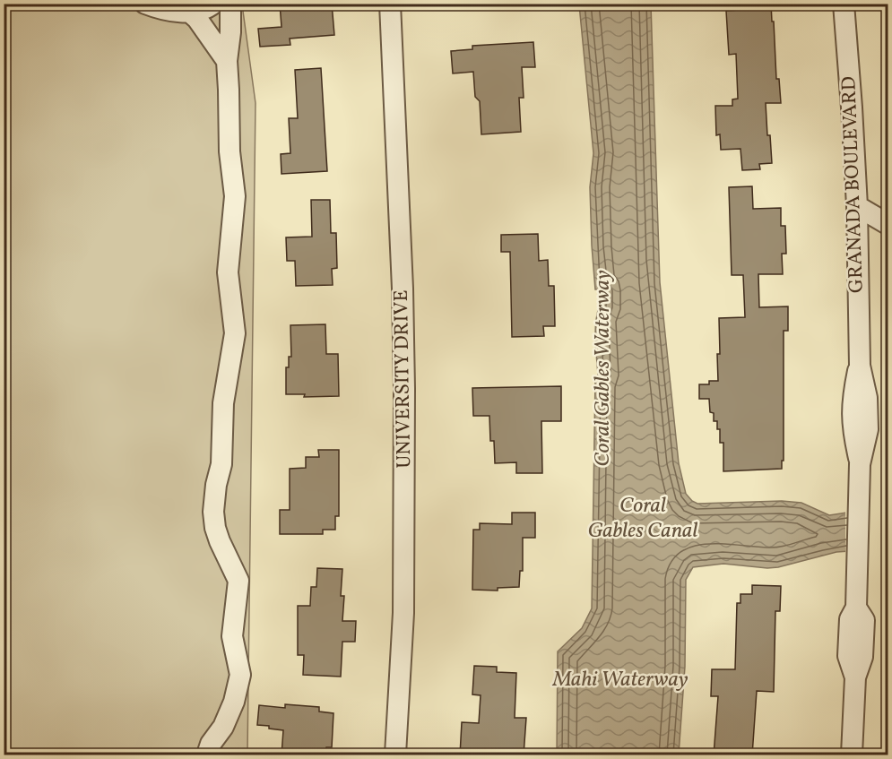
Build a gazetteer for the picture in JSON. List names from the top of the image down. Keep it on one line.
{"streets":{"street":["GRANADA BOULEVARD","UNIVERSITY DRIVE"]},"water":["Coral Gables Waterway","Coral Gables Canal","Mahi Waterway"]}
